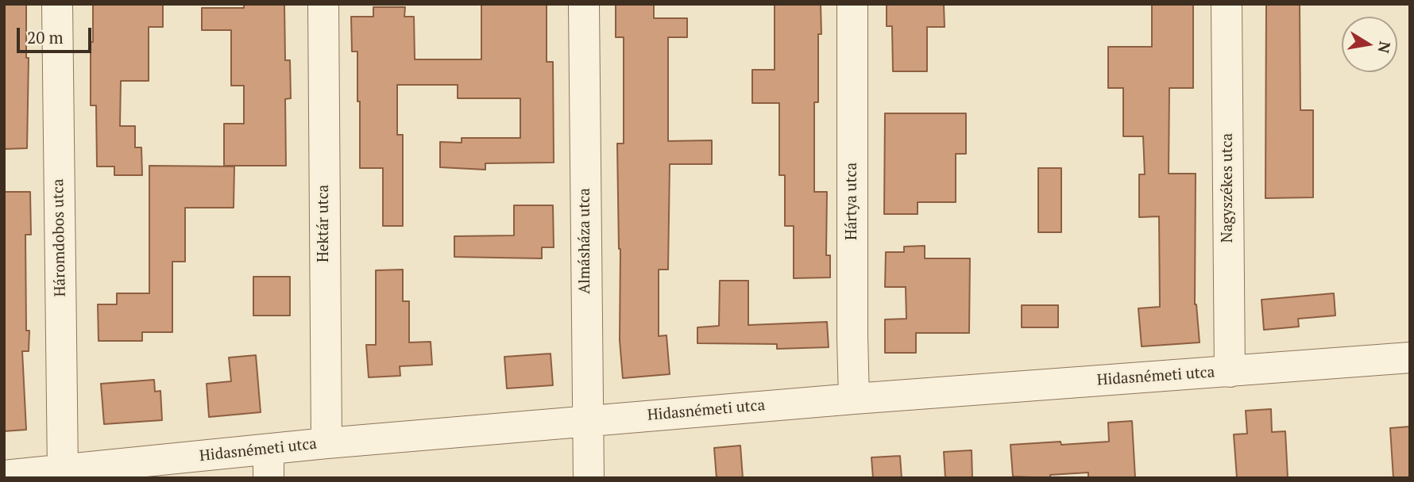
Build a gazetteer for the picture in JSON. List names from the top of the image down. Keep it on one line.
{"streets":{"street":["Nagyszékes utca","Hártya utca","Hektár utca","Háromdobos utca","Almásháza utca","Hidasnémeti utca"]},"crossings":[["Nagyszékes utca","Hidasnémeti utca"],["Hártya utca","Hidasnémeti utca"],["Hektár utca","Hidasnémeti utca"],["Háromdobos utca","Hidasnémeti utca"],["Almásháza utca","Hidasnémeti utca"]],"scale_bar":"20 m","north":"right"}
